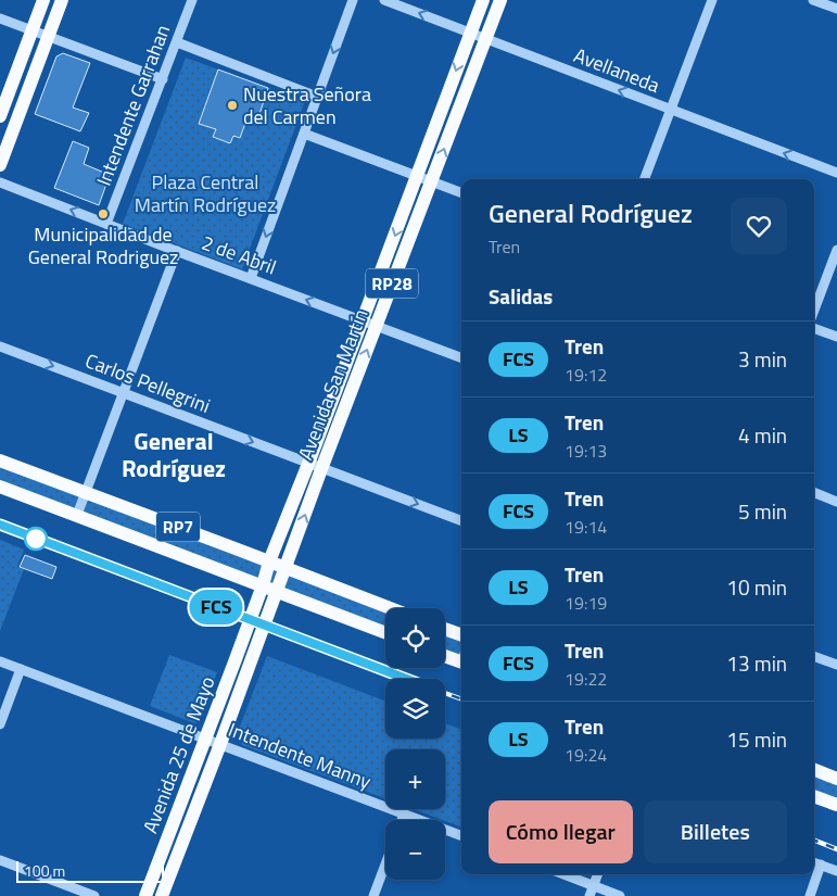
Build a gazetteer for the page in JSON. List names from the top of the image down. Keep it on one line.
{"streets":{"main road":["RP28","Avenida San Martín","RP7","Avenida 25 de Mayo"],"street":["Avellaneda","Intendente Garrahan","2 de Abril","Carlos Pellegrini","Intendente Manny"]},"crossings":[["Avellaneda","Avenida San Martín"],["Intendente Garrahan","2 de Abril"],["2 de Abril","Avenida San Martín"],["Carlos Pellegrini","Avenida San Martín"],["Avenida San Martín","RP7"],["Avenida San Martín","Avenida 25 de Mayo"],["Avenida 25 de Mayo","Intendente Manny"]],"one_way":["Avellaneda","2 de Abril","Carlos Pellegrini"],"districts":["General Rodríguez"],"parks":["Plaza Central Martín Rodríguez"],"places":["Nuestra Señora del Carmen","Municipalidad de General Rodriguez"],"scale_bar":"100 m","page":{"on_map":"FCS","heading":[["General Rodríguez","Tren"],"Salidas"],"list":[{"mark":"FCS","name":"Tren","note":"19:12","value":"3 min"},{"mark":"LS","name":"Tren","note":"19:13","value":"4 min"},{"mark":"FCS","name":"Tren","note":"19:14","value":"5 min"},{"mark":"LS","name":"Tren","note":"19:19","value":"10 min"},{"mark":"FCS","name":"Tren","note":"19:22","value":"13 min"},{"mark":"LS","name":"Tren","note":"19:24","value":"15 min"}],"map_buttons":["+","−"],"buttons":["Cómo llegar","Billetes"],"scale":"100 m"}}
